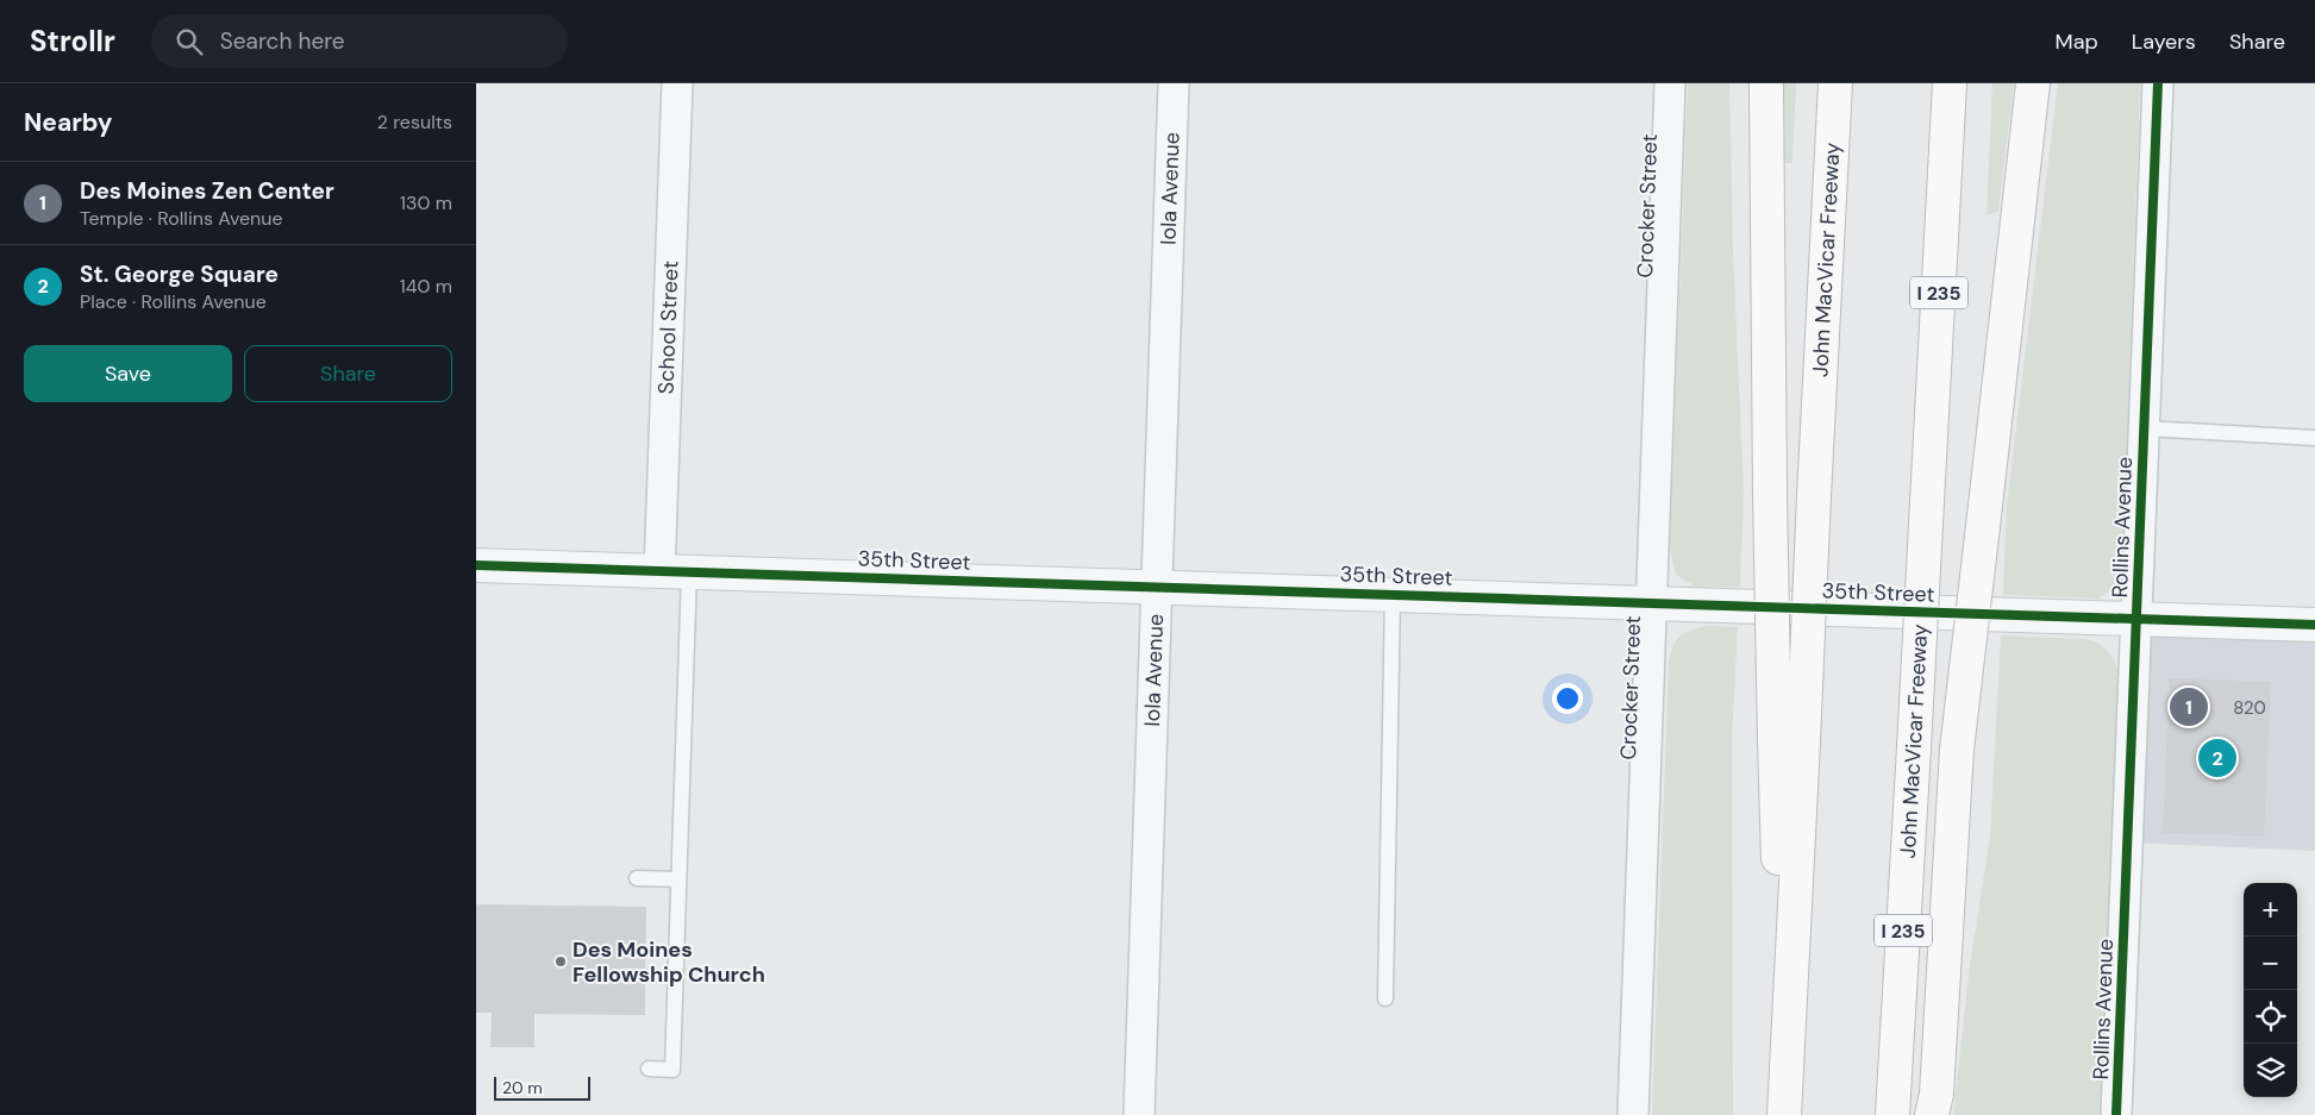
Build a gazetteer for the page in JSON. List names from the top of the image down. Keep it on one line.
{"streets":{"highway":["John MacVicar Freeway","I 235"],"street":["Iola Avenue","Crocker Street","School Street","Rollins Avenue","35th Street"]},"crossings":[["Iola Avenue","35th Street"],["Crocker Street","35th Street"],["School Street","35th Street"],["Rollins Avenue","35th Street"]],"places":["Des Moines Fellowship Church"],"house_numbers":["820"],"scale_bar":"20 m","page":{"header":"Strollr","search":"Search here","nav":["Map","Layers","Share"],"heading":["Nearby","2 results"],"list":[{"mark":"1","name":"Des Moines Zen Center","note":"Temple · Rollins Avenue","value":"130 m"},{"mark":"2","name":"St. George Square","note":"Place · Rollins Avenue","value":"140 m"}],"buttons":["Save","Share"],"pins":["1","2"],"map_buttons":["+","−"],"scale":"20 m"}}
